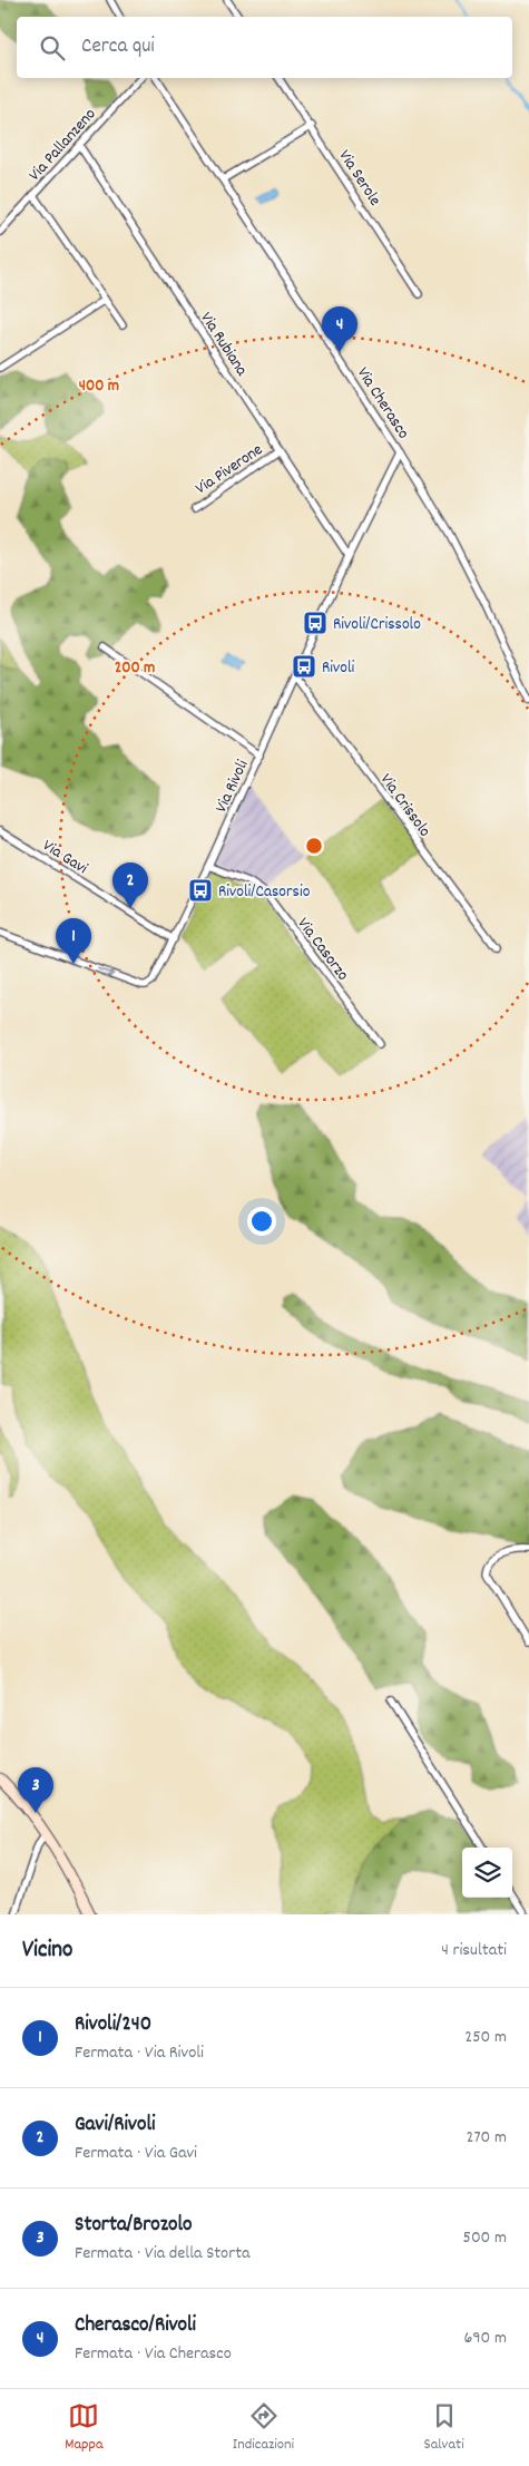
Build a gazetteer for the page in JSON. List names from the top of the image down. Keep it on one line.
{"streets":{"street":["Via Pallanzeno","Via Serole","Via Rubiana","Via Cherasco","Via Piverone","Via Rivoli","Via Crissolo","Via Gavi","Via Casorzo"]},"crossings":[["Via Pallanzeno","Via Rubiana"],["Via Rubiana","Via Piverone"],["Via Rubiana","Via Rivoli"],["Via Cherasco","Via Rivoli"],["Via Rivoli","Via Crissolo"],["Via Rivoli","Via Gavi"],["Via Rivoli","Via Casorzo"]],"places":{"bus stop":["Rivoli/Crissolo","Rivoli","Rivoli/Casorsio"]},"page":{"search":"Cerca qui","pins":["4","2","1","3"],"heading":["Vicino","4 risultati"],"list":[{"mark":"1","name":"Rivoli/240","note":"Fermata · Via Rivoli","value":"250 m"},{"mark":"2","name":"Gavi/Rivoli","note":"Fermata · Via Gavi","value":"270 m"},{"mark":"3","name":"Storta/Brozolo","note":"Fermata · Via della Storta","value":"500 m"},{"mark":"4","name":"Cherasco/Rivoli","note":"Fermata · Via Cherasco","value":"690 m"}],"nav":["Mappa","Indicazioni","Salvati"]},"rings":["400 m","200 m"]}
